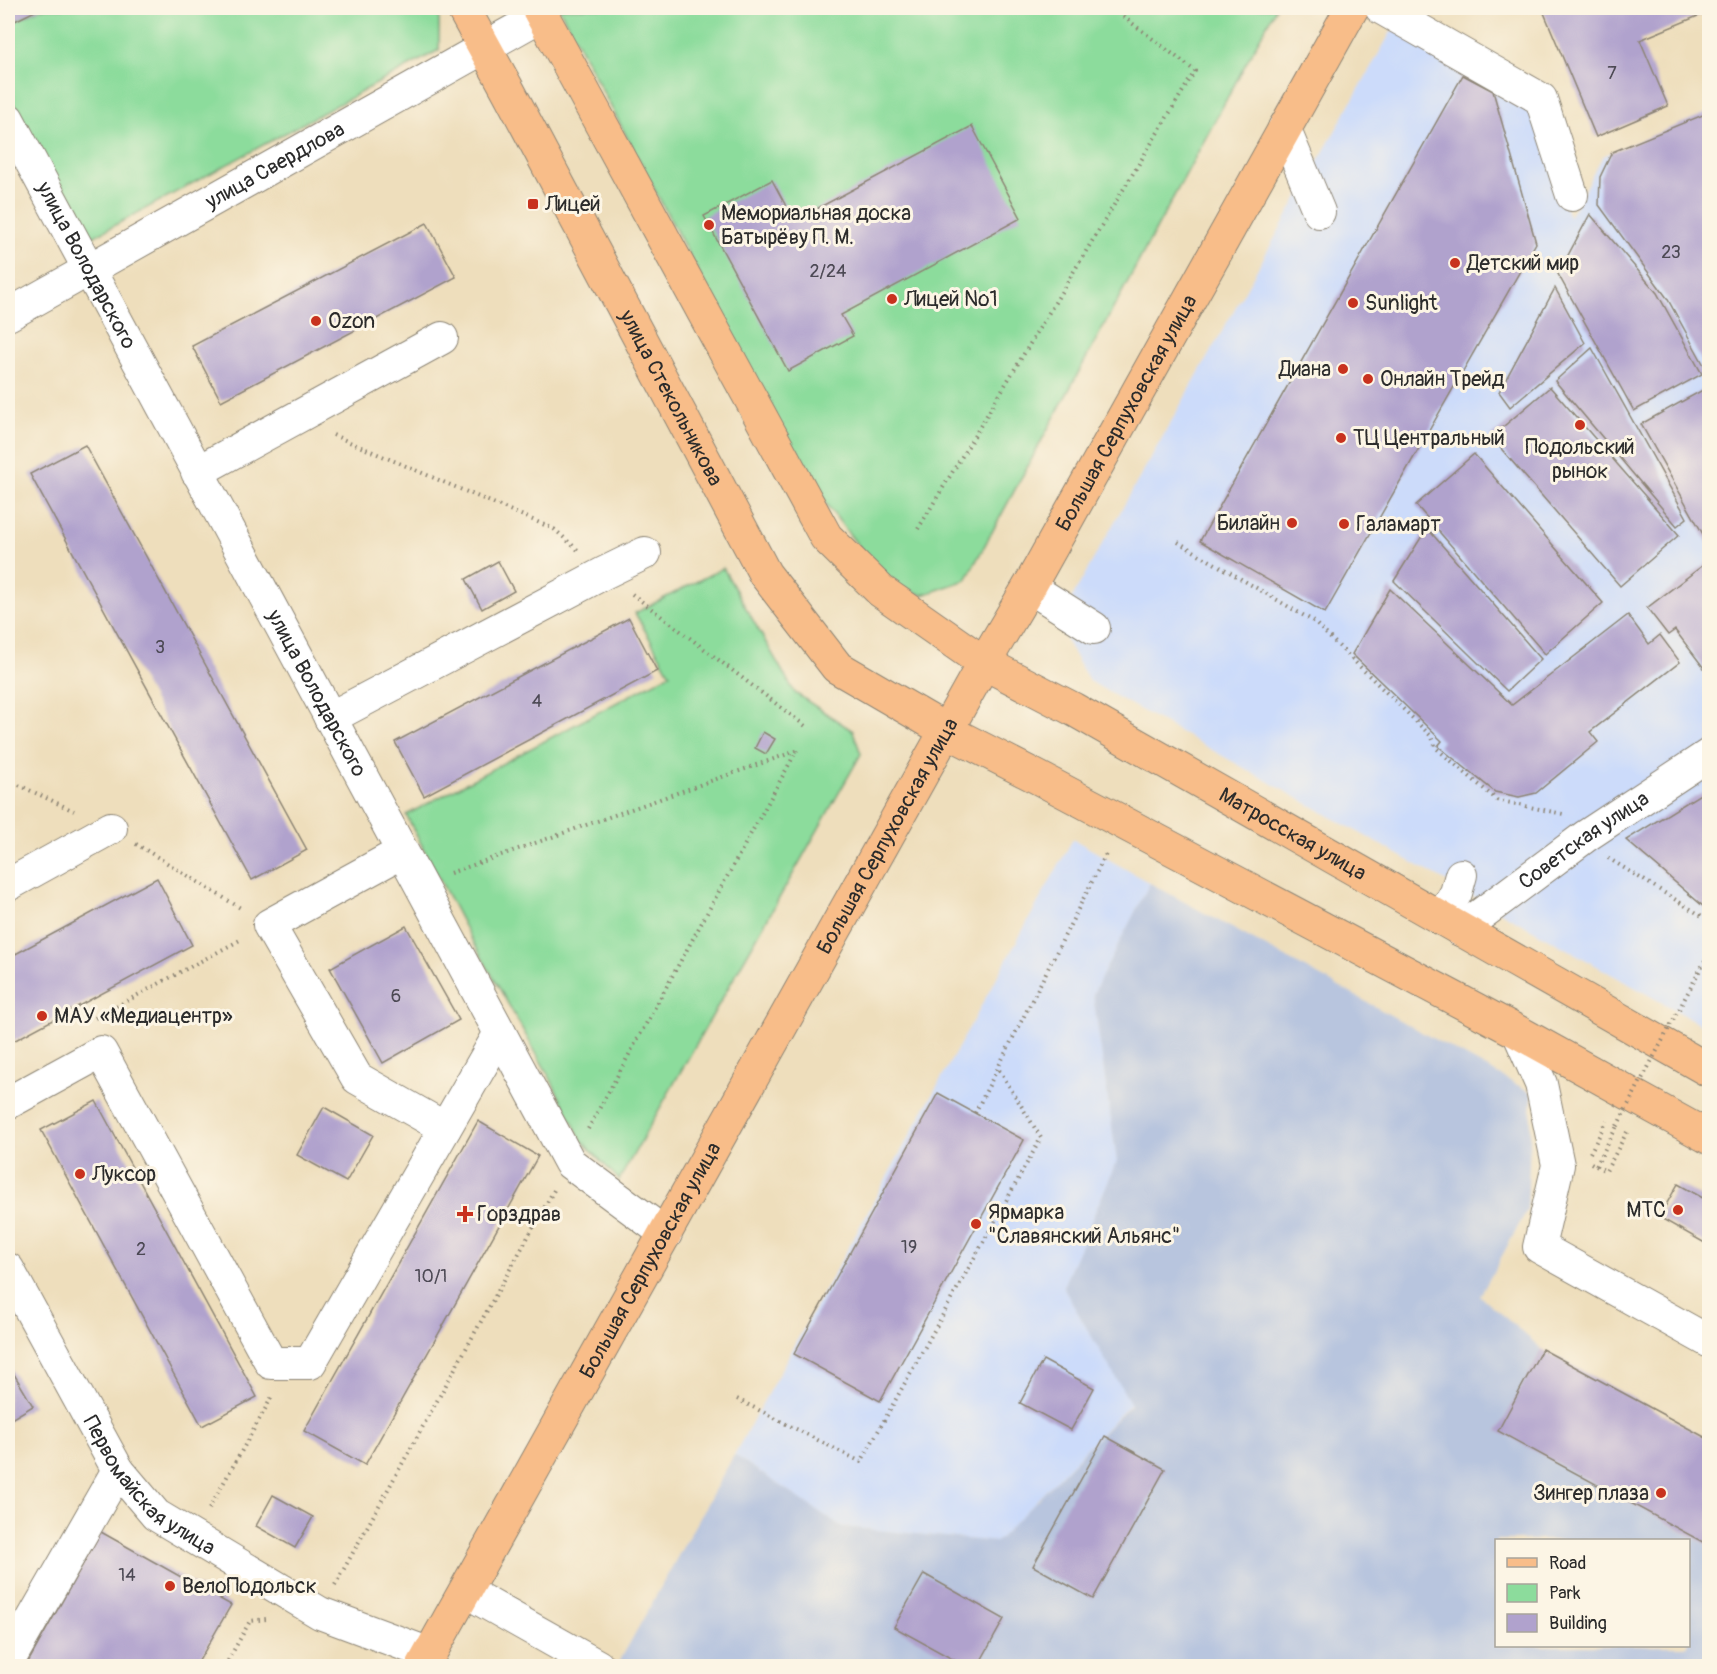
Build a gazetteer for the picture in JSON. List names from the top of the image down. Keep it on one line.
{"streets":{"main road":["улица Стекольникова","Большая Серпуховская улица","Матросская улица"],"street":["улица Свердлова","улица Володарского","Советская улица","Первомайская улица"]},"crossings":[["улица Свердлова","улица Володарского"],["улица Свердлова","улица Стекольникова"],["улица Свердлова","Матросская улица"],["улица Володарского","Большая Серпуховская улица"],["улица Стекольникова","Большая Серпуховская улица"],["Большая Серпуховская улица","Матросская улица"],["Большая Серпуховская улица","Первомайская улица"],["Матросская улица","Советская улица"]],"places":{"transit":["Лицeй"],"other":["Мемориальная доска Батырёву П. М.","Детский мир","Лицeй №1","Sunlight","Ozon","Диана","Онлайн Трейд","Подольский рынок","ТЦ Центральный","Билайн","Галамарт","МАУ «Медиацентр»","Луксор","МТС","Ярмарка \"Славянский Альянс\"","Зингер плаза","ВелоПодольск"],"health":["Горздрав"]},"house_numbers":["7","23","2/24","3","4","6","19","2","10/1","14"],"legend":["Road","Park","Building"]}
